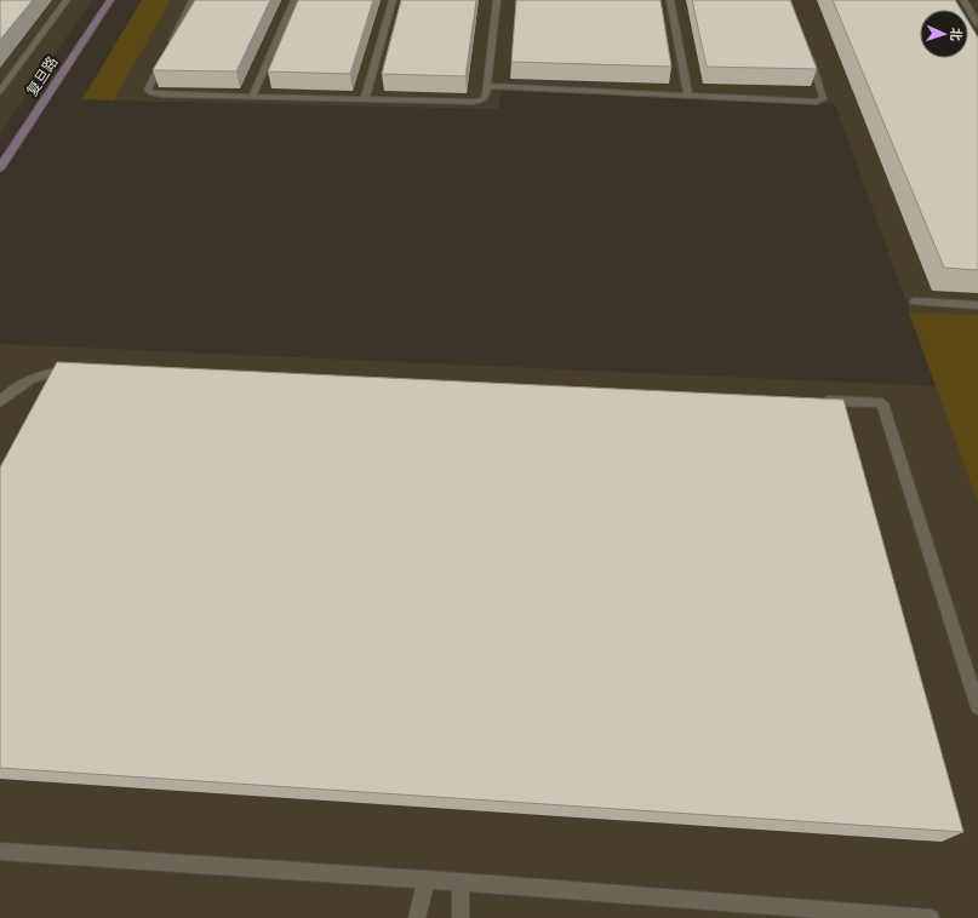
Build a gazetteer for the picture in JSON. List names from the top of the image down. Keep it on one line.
{"streets":{"street":["复旦路"]},"north":"right"}
